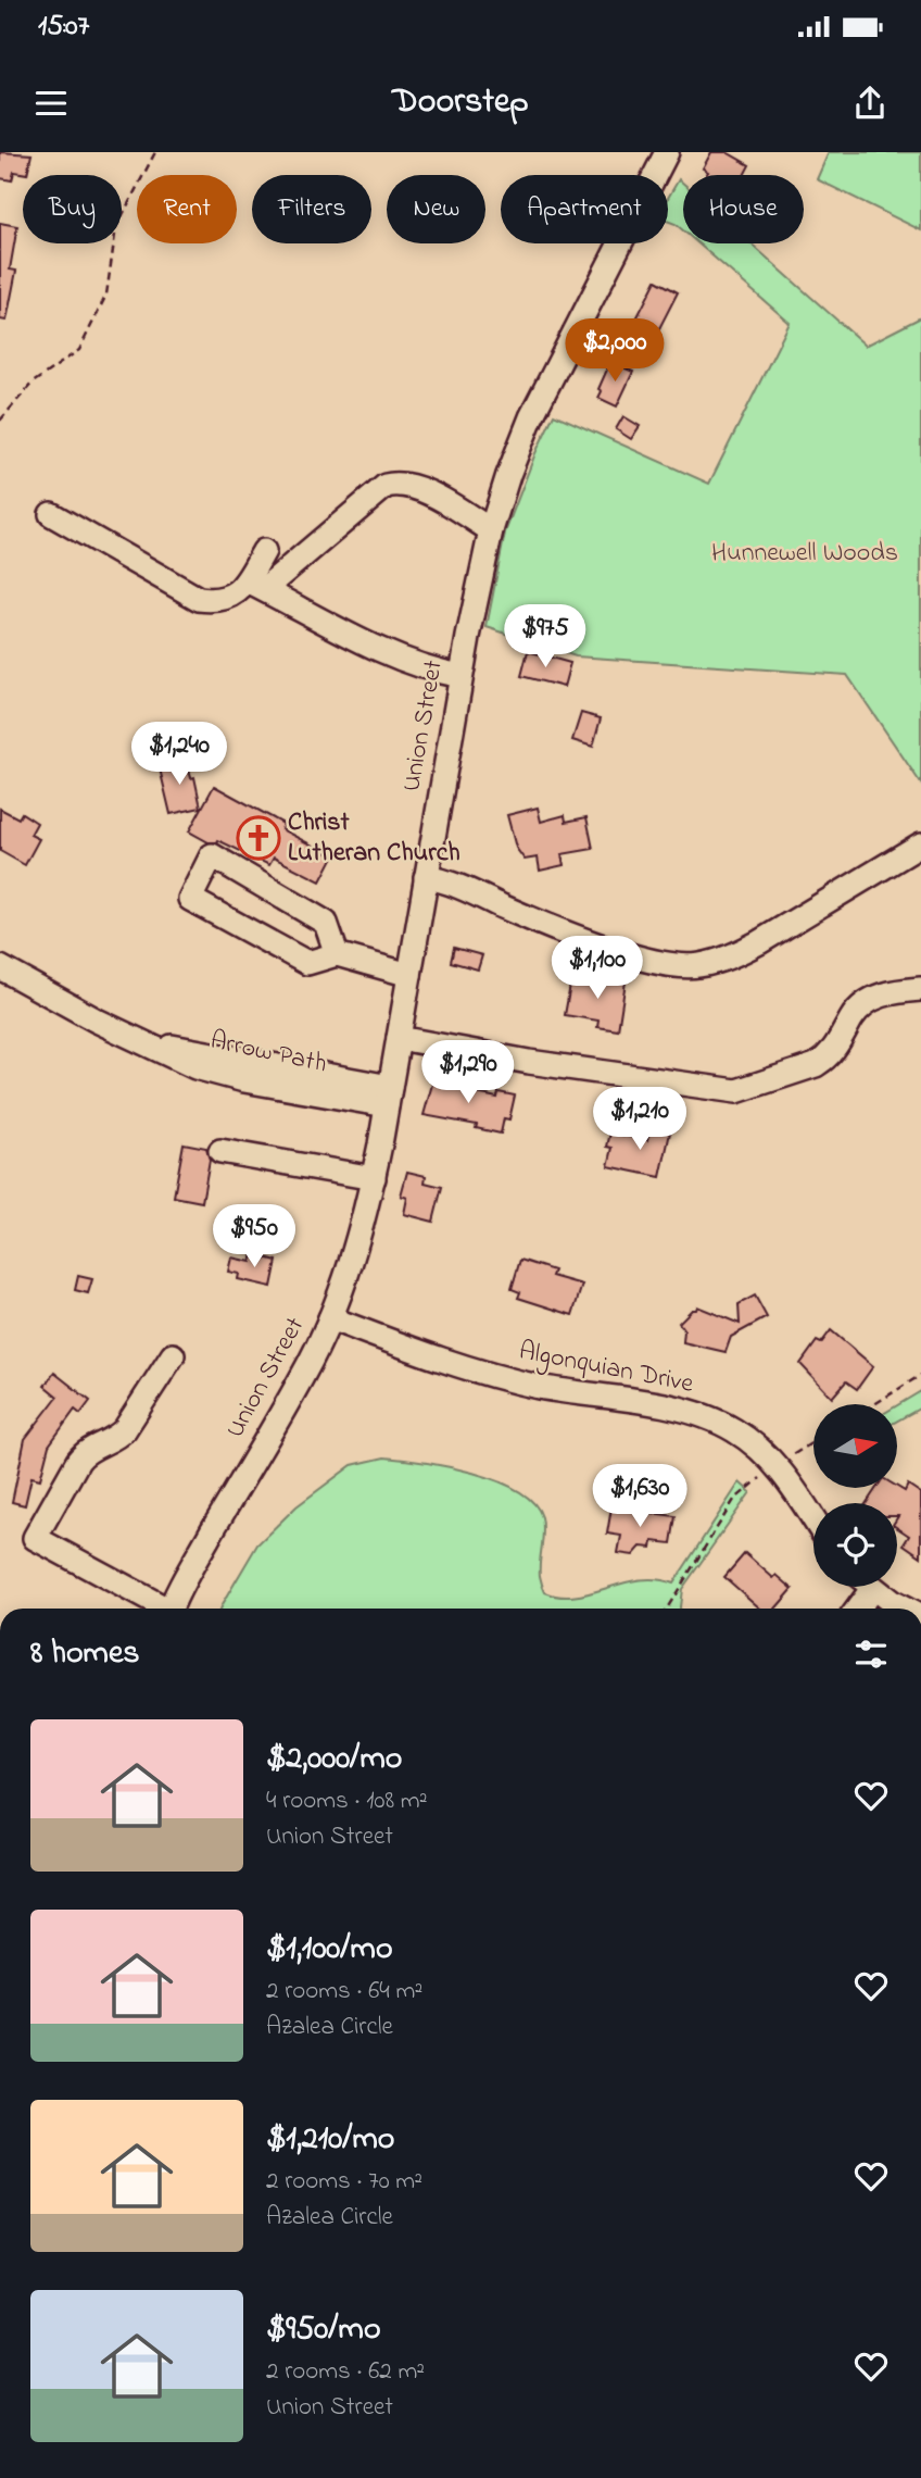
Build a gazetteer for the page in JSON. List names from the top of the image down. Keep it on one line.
{"streets":{"street":["Union Street","Arrow Path","Algonquian Drive"]},"crossings":[["Union Street","Arrow Path"],["Union Street","Algonquian Drive"]],"parks":["Hunnewell Woods"],"places":{"church":["Christ Lutheran Church"]},"north":"right","page":{"status":"15:07","header":"Doorstep","chip":["Buy","Rent","Filters","New","Apartment","House"],"price":["$2,000","$975","$1,240","$1,100","$1,290","$1,210","$950","$1,630"],"heading":"8 homes","list":[{"name":"$2,000/mo","note":"4 rooms · 108 m² · Union Street"},{"name":"$1,100/mo","note":"2 rooms · 64 m² · Azalea Circle"},{"name":"$1,210/mo","note":"2 rooms · 70 m² · Azalea Circle"},{"name":"$950/mo","note":"2 rooms · 62 m² · Union Street"}]}}
